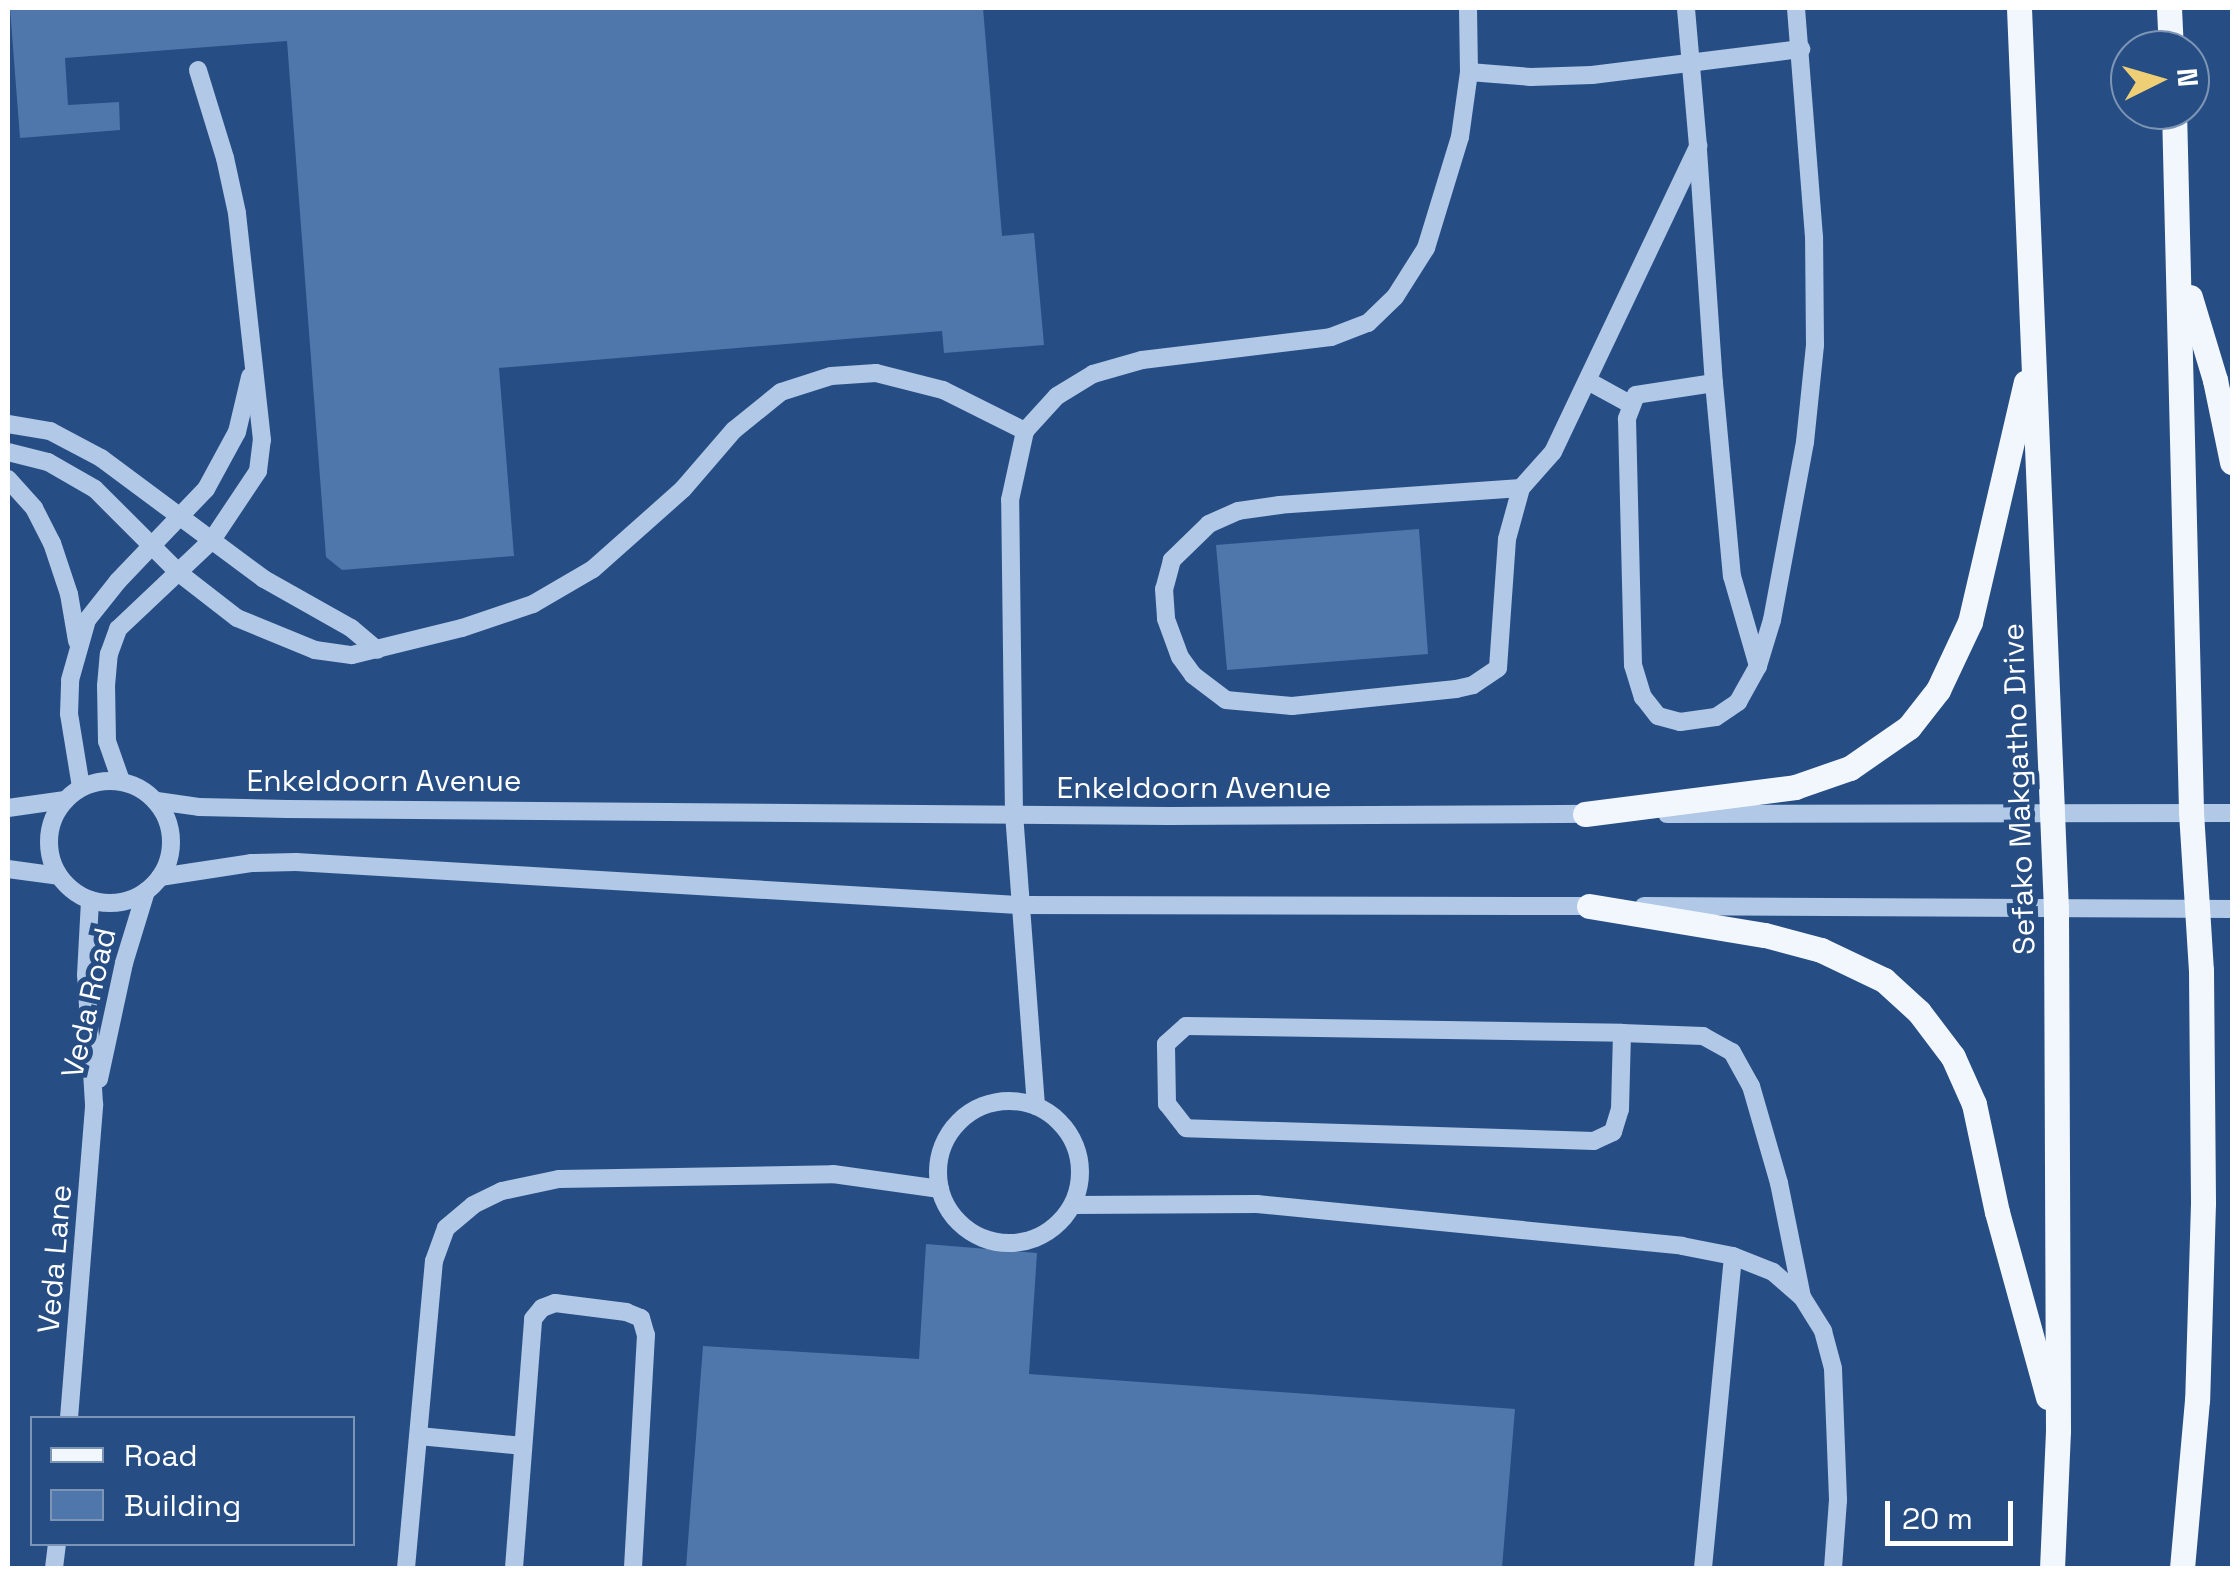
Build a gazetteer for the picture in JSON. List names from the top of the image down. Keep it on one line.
{"streets":{"main road":["Sefako Makgatho Drive"],"street":["Enkeldoorn Avenue","Veda Road","Veda Lane"]},"crossings":[["Enkeldoorn Avenue","Sefako Makgatho Drive"],["Enkeldoorn Avenue","Veda Road"],["Veda Road","Veda Lane"]],"legend":["Road","Building"],"scale_bar":"20 m","north":"right"}
